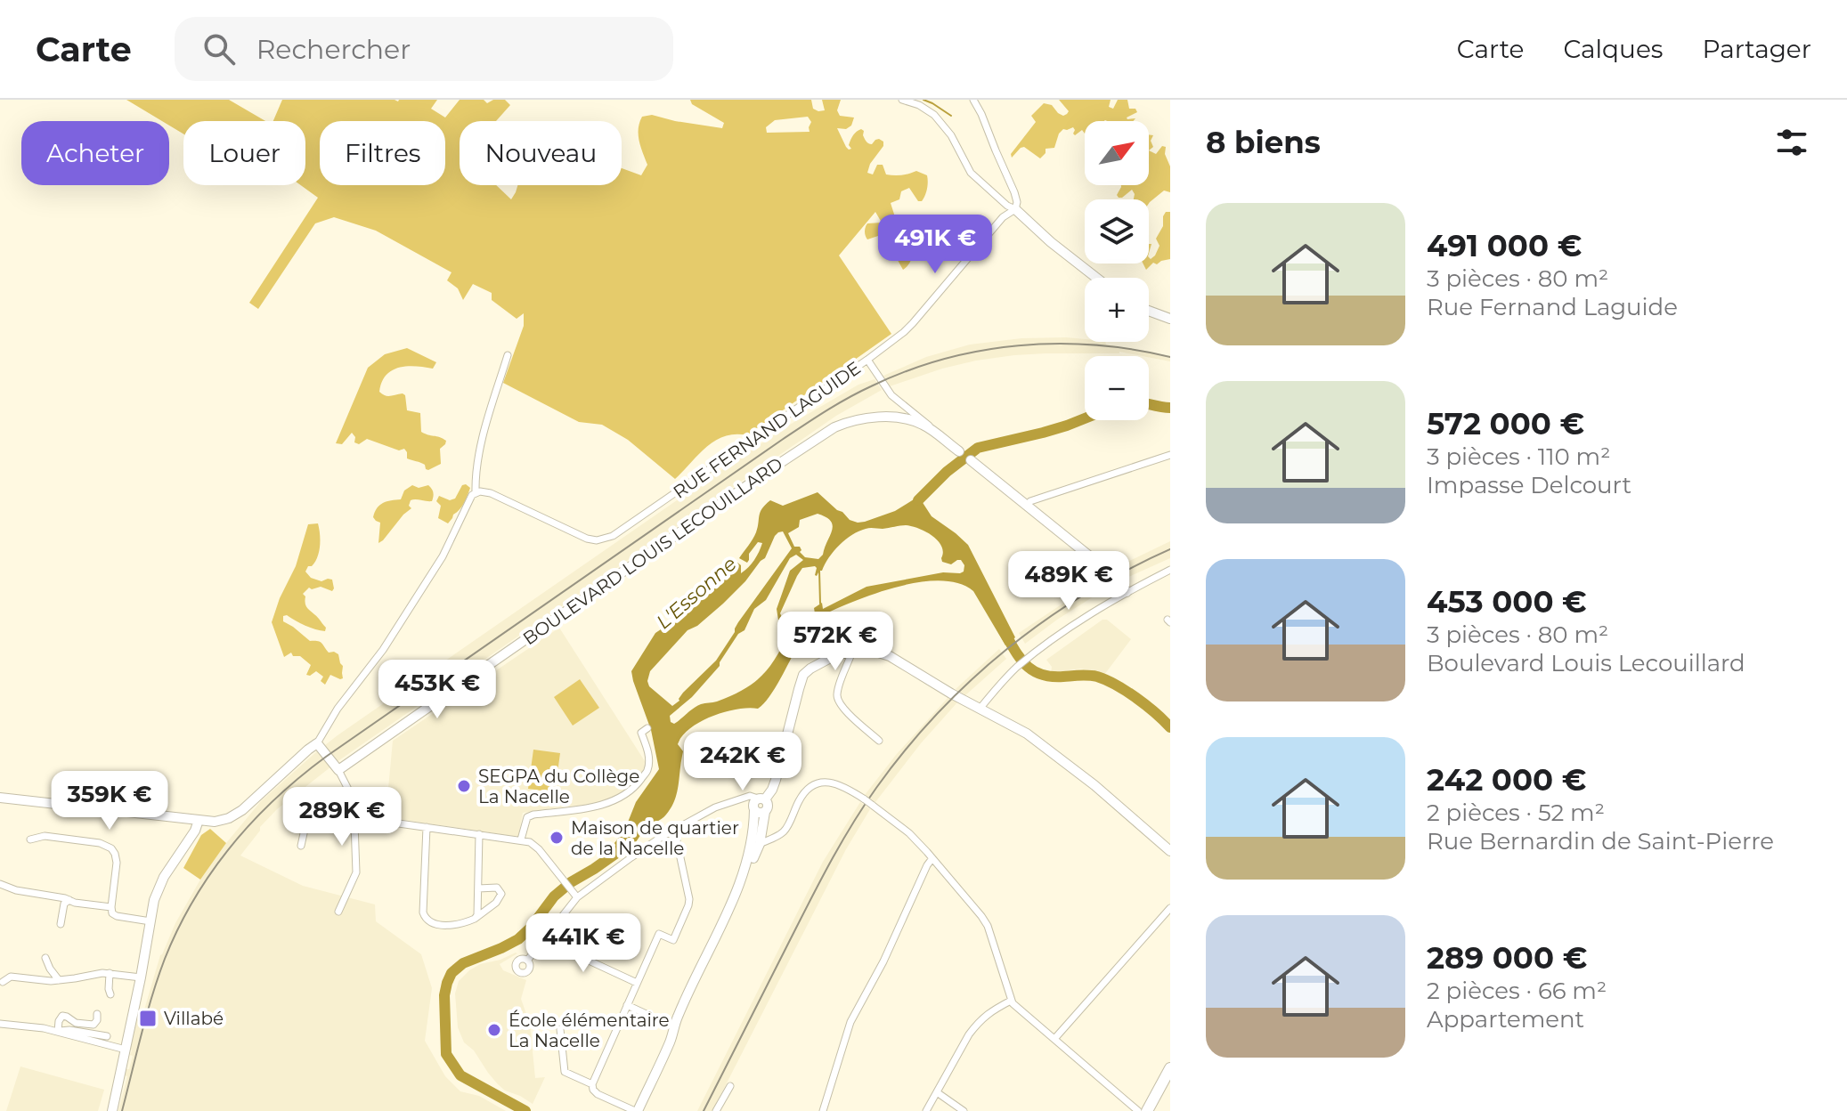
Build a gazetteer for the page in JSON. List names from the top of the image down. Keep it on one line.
{"streets":{"street":["RUE FERNAND LAGUIDE","BOULEVARD LOUIS LECOUILLARD"]},"water":["L'Essonne"],"places":{"other":["SEGPA du Collège La Nacelle","Maison de quartier de la Nacelle","École élémentaire La Nacelle"],"transit":["Villabé"]},"north":"top right","page":{"header":"Carte","search":"Rechercher","nav":["Carte","Calques","Partager"],"heading":"8 biens","map_buttons":["+","−"],"chip":["Acheter","Louer","Filtres","Nouveau"],"list":[{"name":"491 000 €","note":"3 pièces · 80 m² · Rue Fernand Laguide"},{"name":"572 000 €","note":"3 pièces · 110 m² · Impasse Delcourt"},{"name":"453 000 €","note":"3 pièces · 80 m² · Boulevard Louis Lecouillard"},{"name":"242 000 €","note":"2 pièces · 52 m² · Rue Bernardin de Saint-Pierre"},{"name":"289 000 €","note":"2 pièces · 66 m² · Appartement"}],"price":["491K €","489K €","572K €","453K €","242K €","359K €","289K €","441K €"]}}
